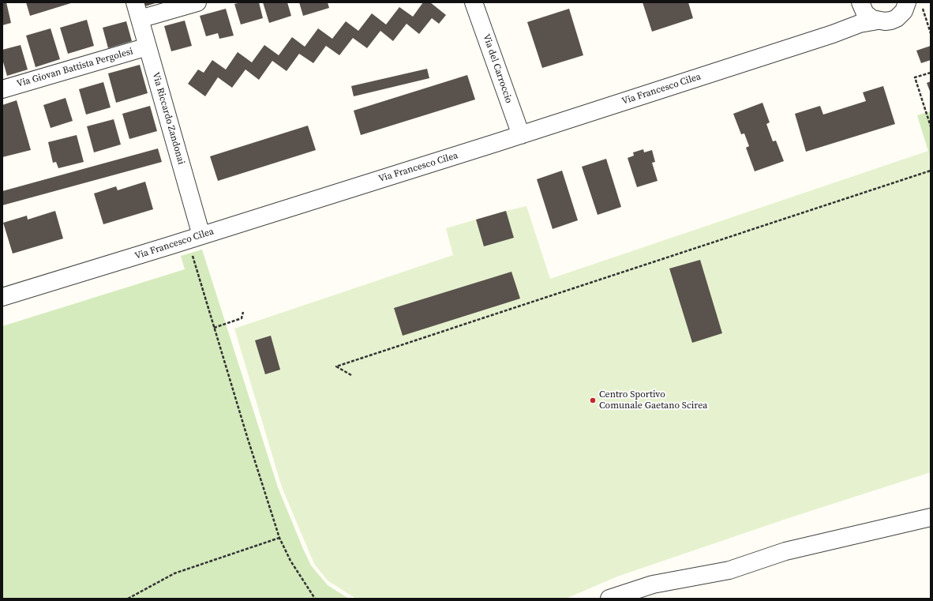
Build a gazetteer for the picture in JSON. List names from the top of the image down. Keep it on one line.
{"streets":{"street":["Via Giovan Battista Pergolesi","Via del Carroccio","Via Francesco Cilea","Via Riccardo Zandonai"]},"crossings":[["Via Giovan Battista Pergolesi","Via Riccardo Zandonai"],["Via del Carroccio","Via Francesco Cilea"],["Via Francesco Cilea","Via Riccardo Zandonai"]],"places":["Centro Sportivo Comunale Gaetano Scirea"]}
